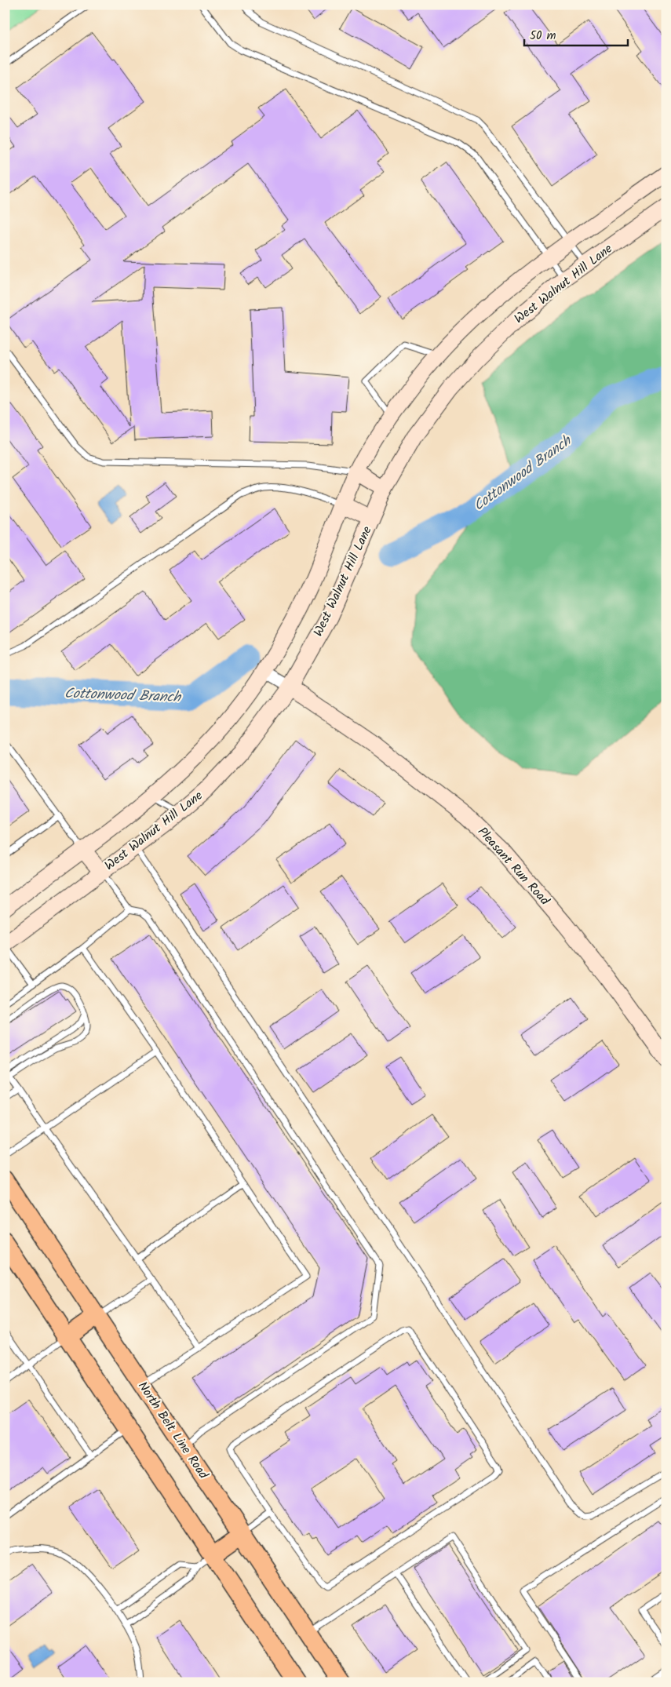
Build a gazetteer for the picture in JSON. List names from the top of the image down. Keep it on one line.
{"streets":{"main road":["West Walnut Hill Lane","Pleasant Run Road","North Belt Line Road"]},"crossings":[["West Walnut Hill Lane","Pleasant Run Road"]],"water":["Cottonwood Branch"],"scale_bar":"50 m"}
